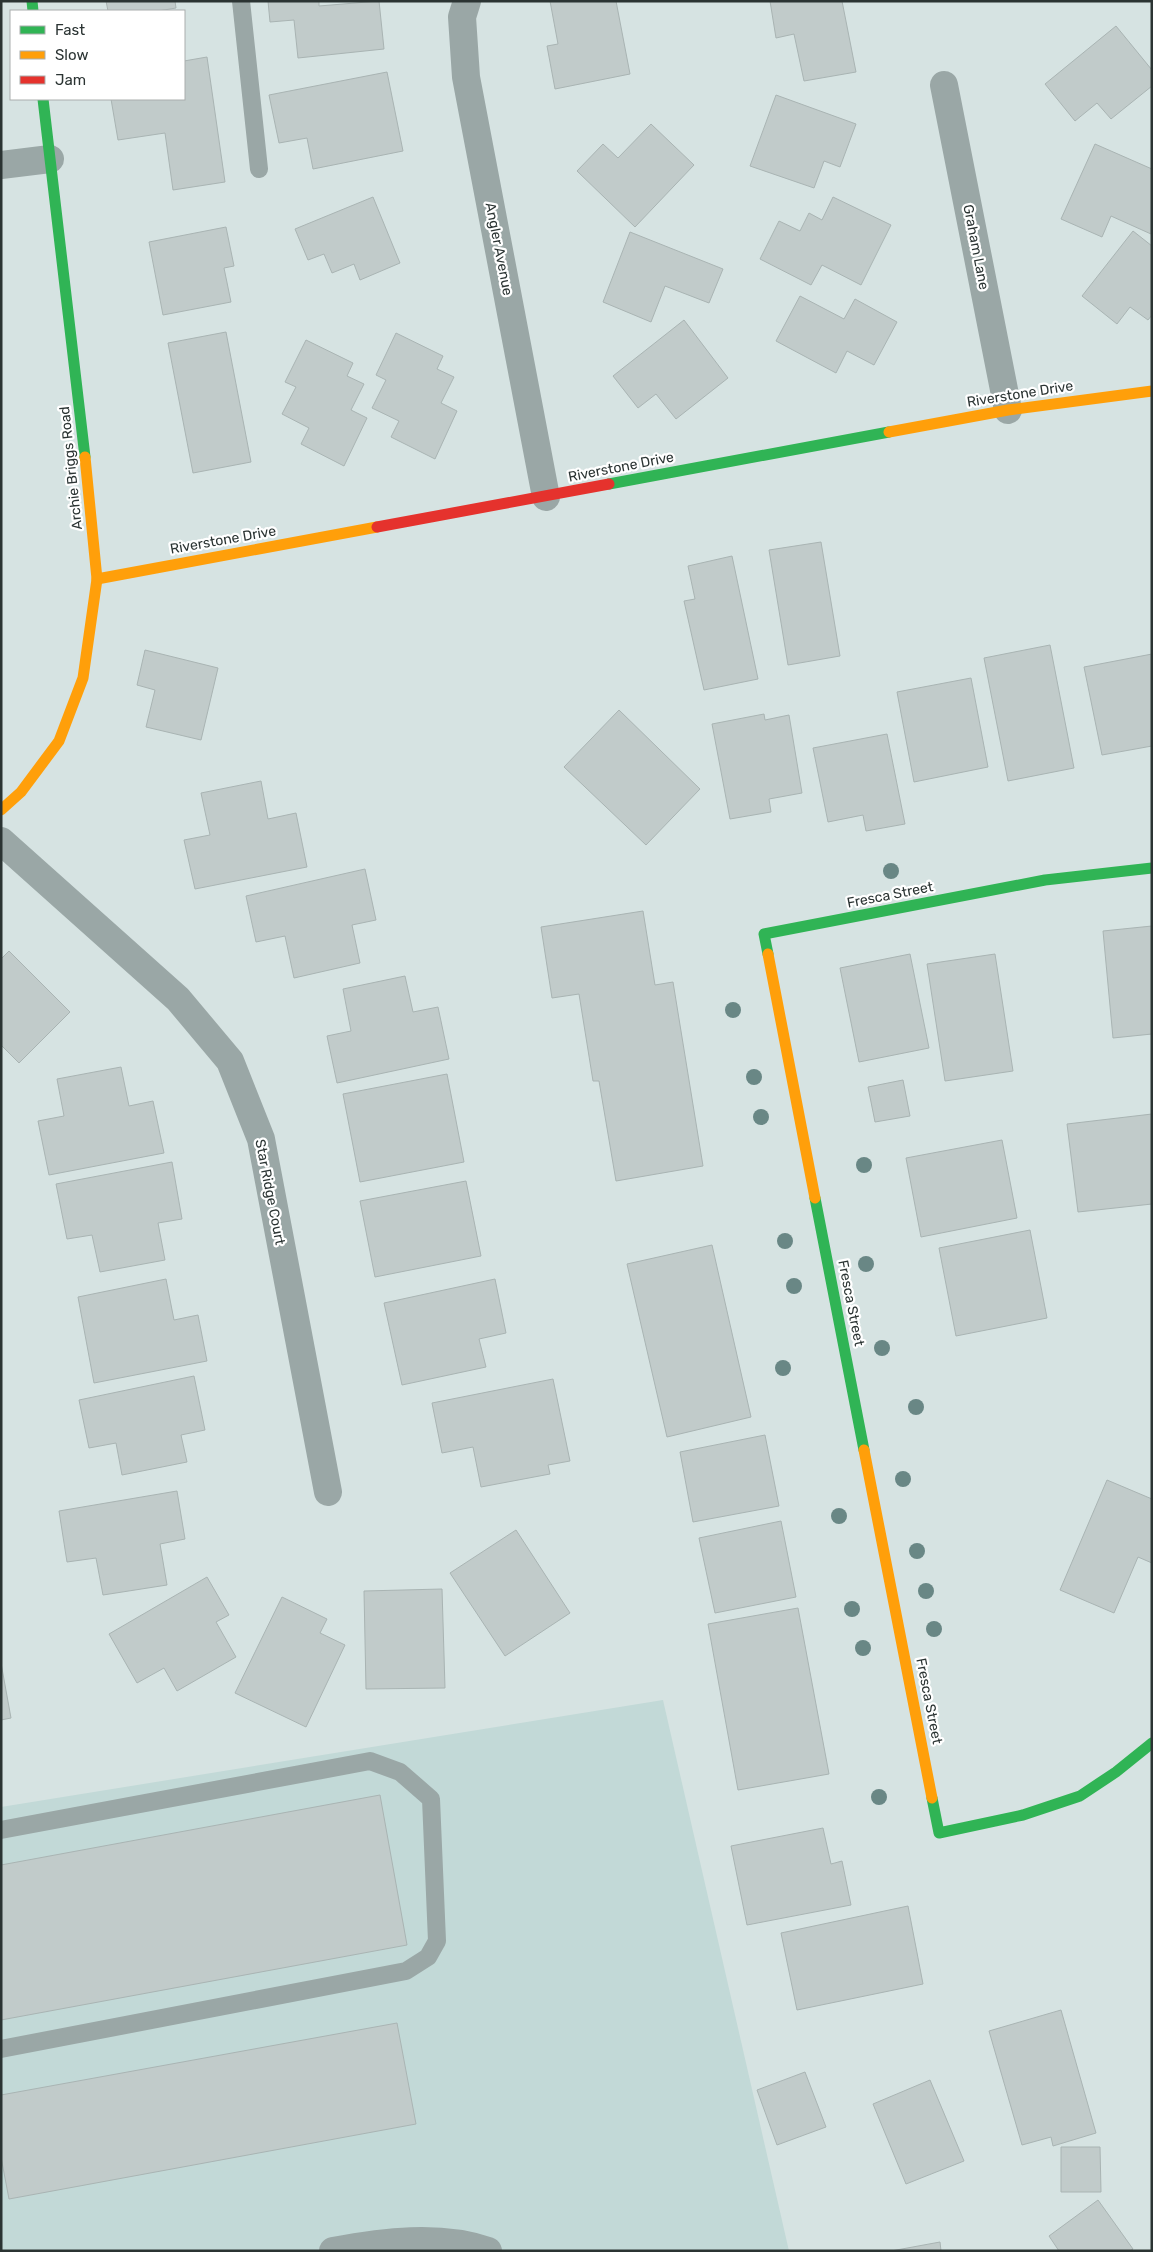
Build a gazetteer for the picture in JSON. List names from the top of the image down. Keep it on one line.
{"streets":{"street":["Graham Lane","Angler Avenue","Riverstone Drive","Archie Briggs Road","Fresca Street","Star Ridge Court"]},"crossings":[["Graham Lane","Riverstone Drive"],["Angler Avenue","Riverstone Drive"],["Riverstone Drive","Archie Briggs Road"]],"legend":["Fast","Slow","Jam"]}
